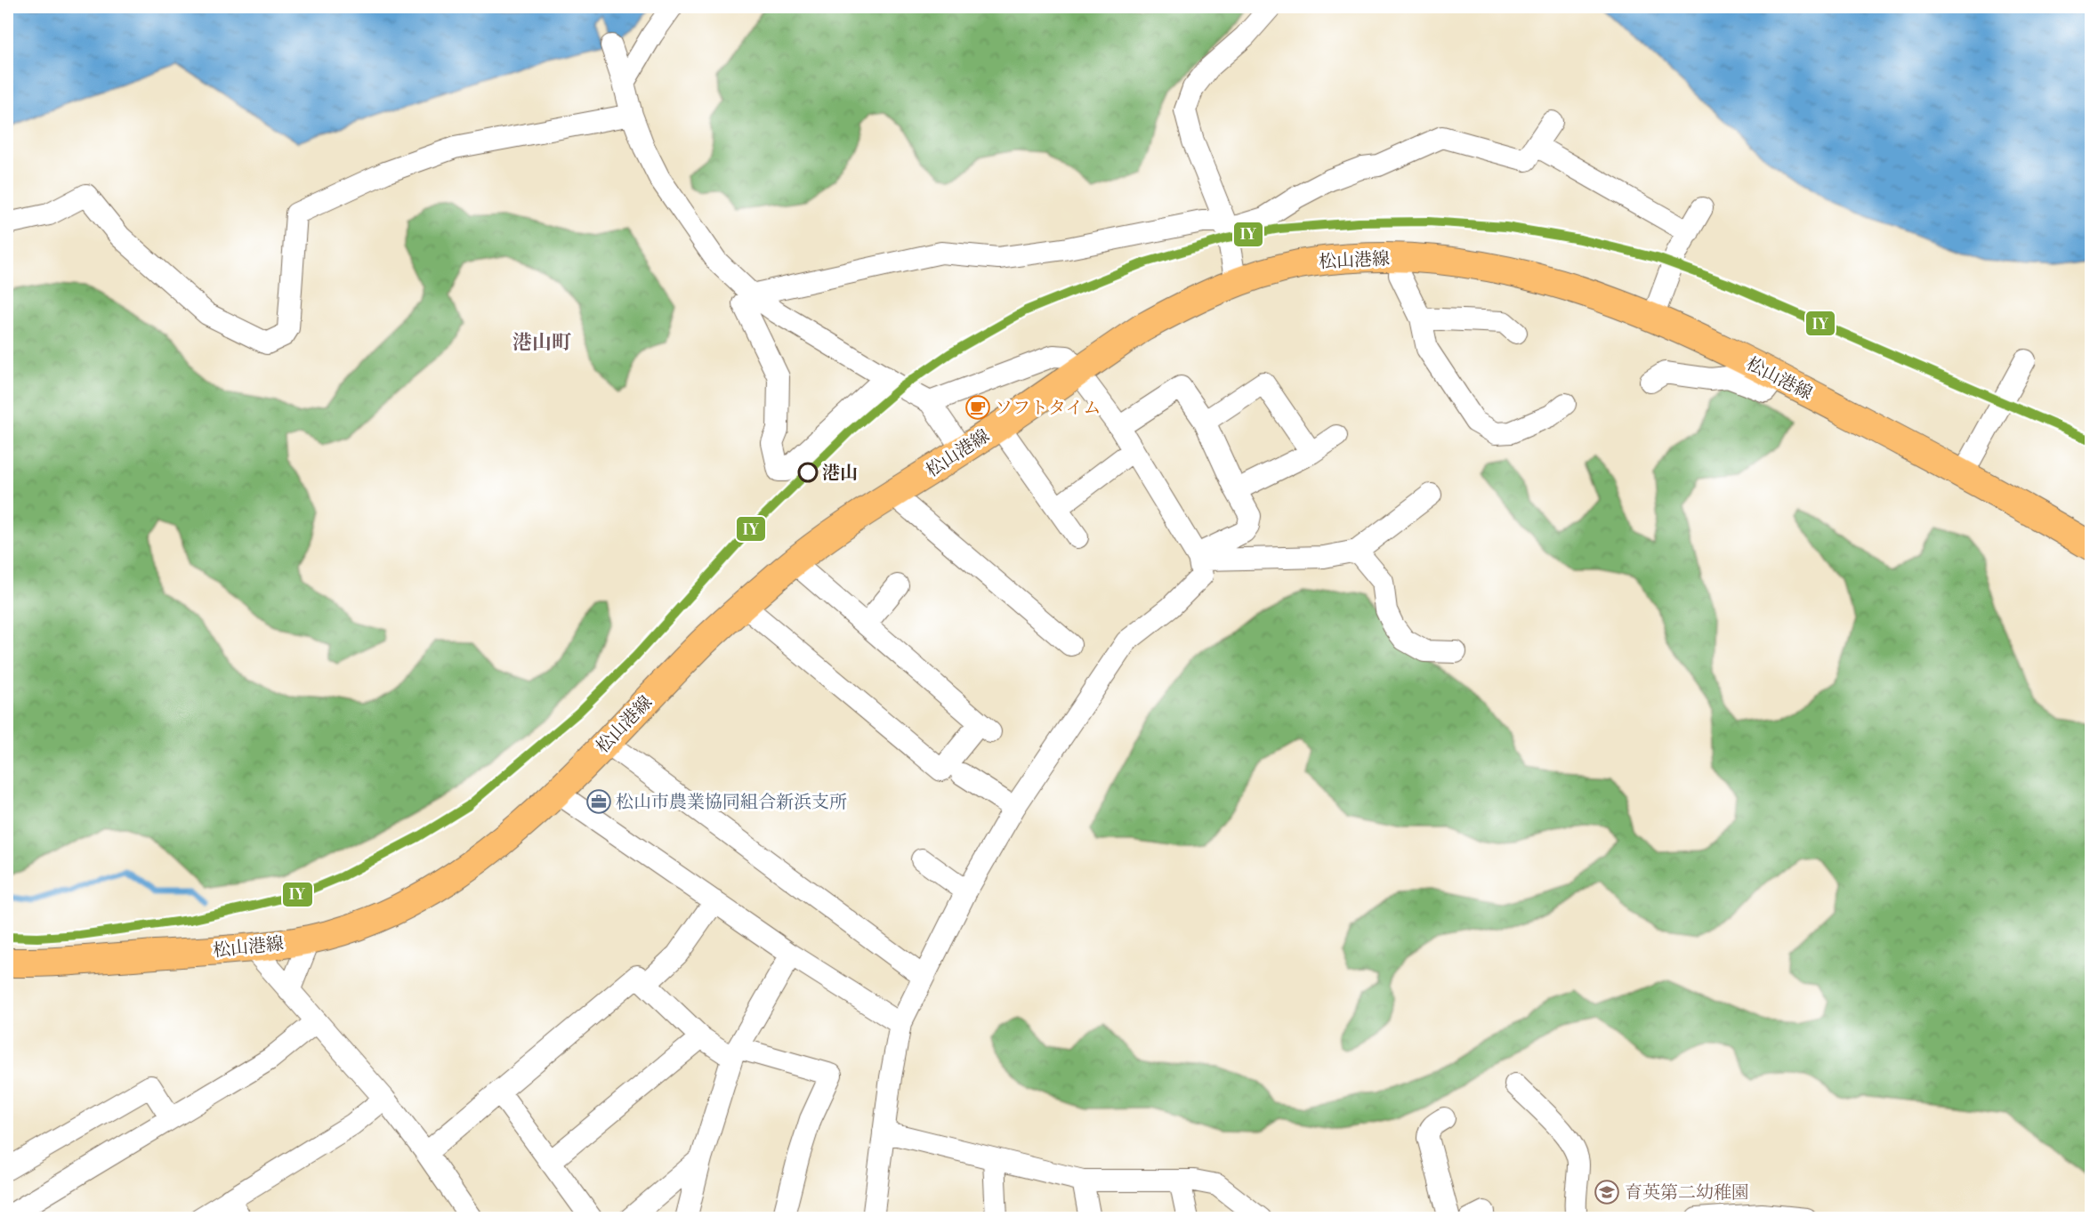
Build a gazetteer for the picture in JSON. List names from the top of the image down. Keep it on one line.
{"streets":{"main road":["松山港線"]},"districts":["港山町"],"places":{"cafe":["ソフトタイム"],"other":["港山"],"office":["松山市農業協同組合新浜支所"],"school or university":["育英第二幼稚園"]},"lines":["transit line IY"]}
